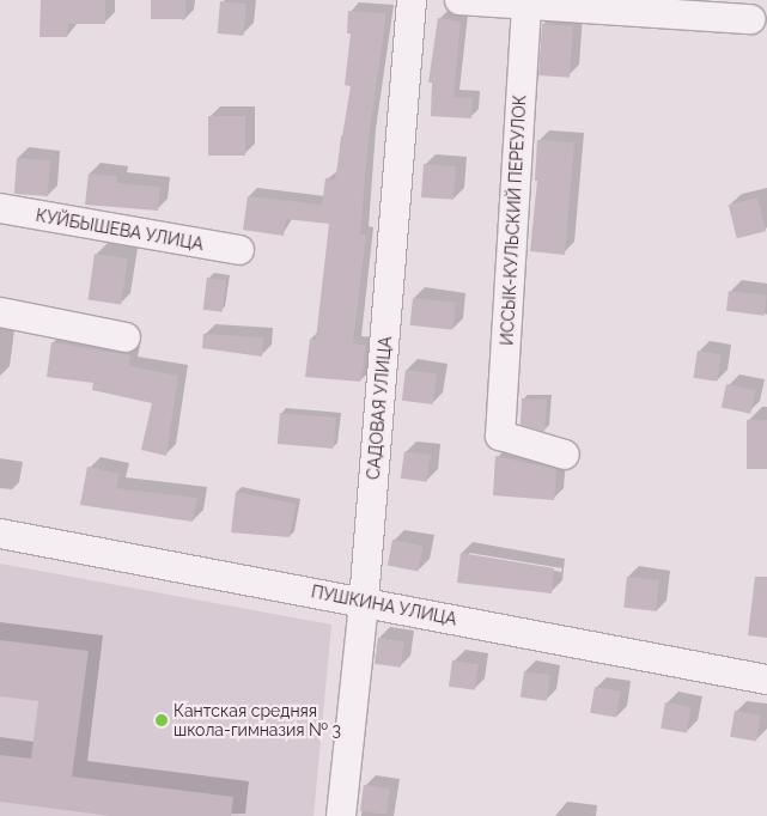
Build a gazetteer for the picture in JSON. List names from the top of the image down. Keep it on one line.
{"streets":{"street":["ИССЫК-КУЛЬСКИЙ ПЕРЕУЛОК","КУЙБЫШЕВА УЛИЦА","САДОВАЯ УЛИЦА","ПУШКИНА УЛИЦА"]},"crossings":[["САДОВАЯ УЛИЦА","ПУШКИНА УЛИЦА"]],"places":["Кантская средняя школа-гимназия № 3"]}
